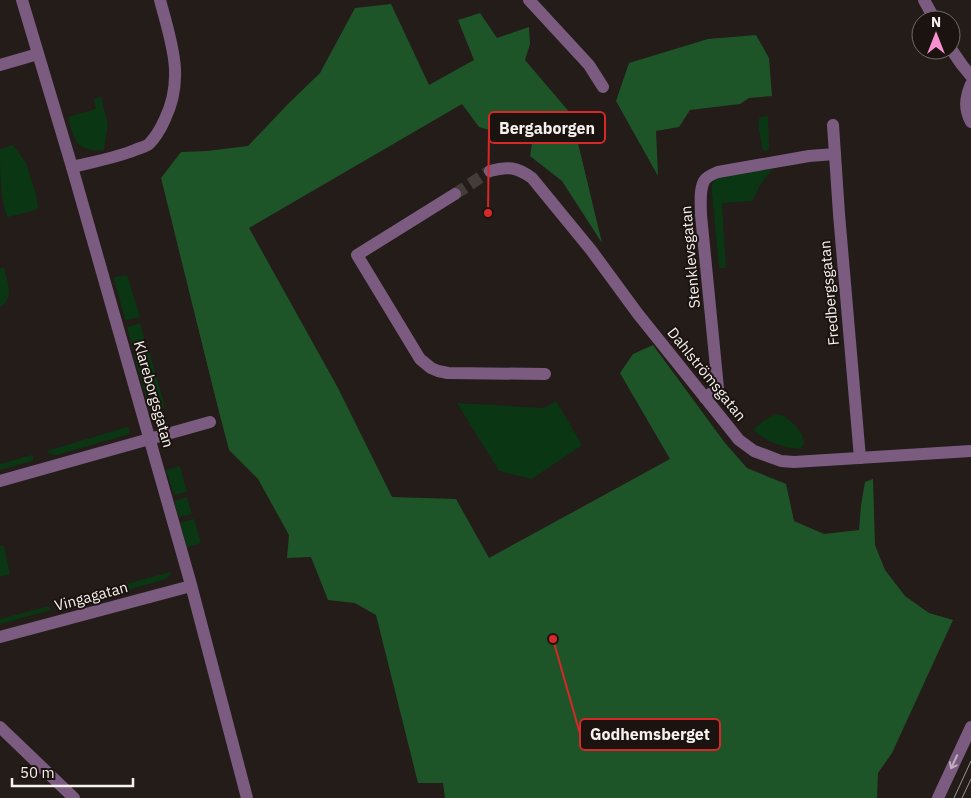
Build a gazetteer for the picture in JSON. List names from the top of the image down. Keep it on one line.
{"streets":{"street":["Stenklevsgatan","Fredbergsgatan","Dahlströmsgatan","Klareborgsgatan","Vingagatan"]},"crossings":[["Stenklevsgatan","Fredbergsgatan"],["Stenklevsgatan","Dahlströmsgatan"],["Fredbergsgatan","Dahlströmsgatan"],["Klareborgsgatan","Vingagatan"]],"places":["Bergaborgen","Godhemsberget"],"scale_bar":"50 m","north":"top"}
